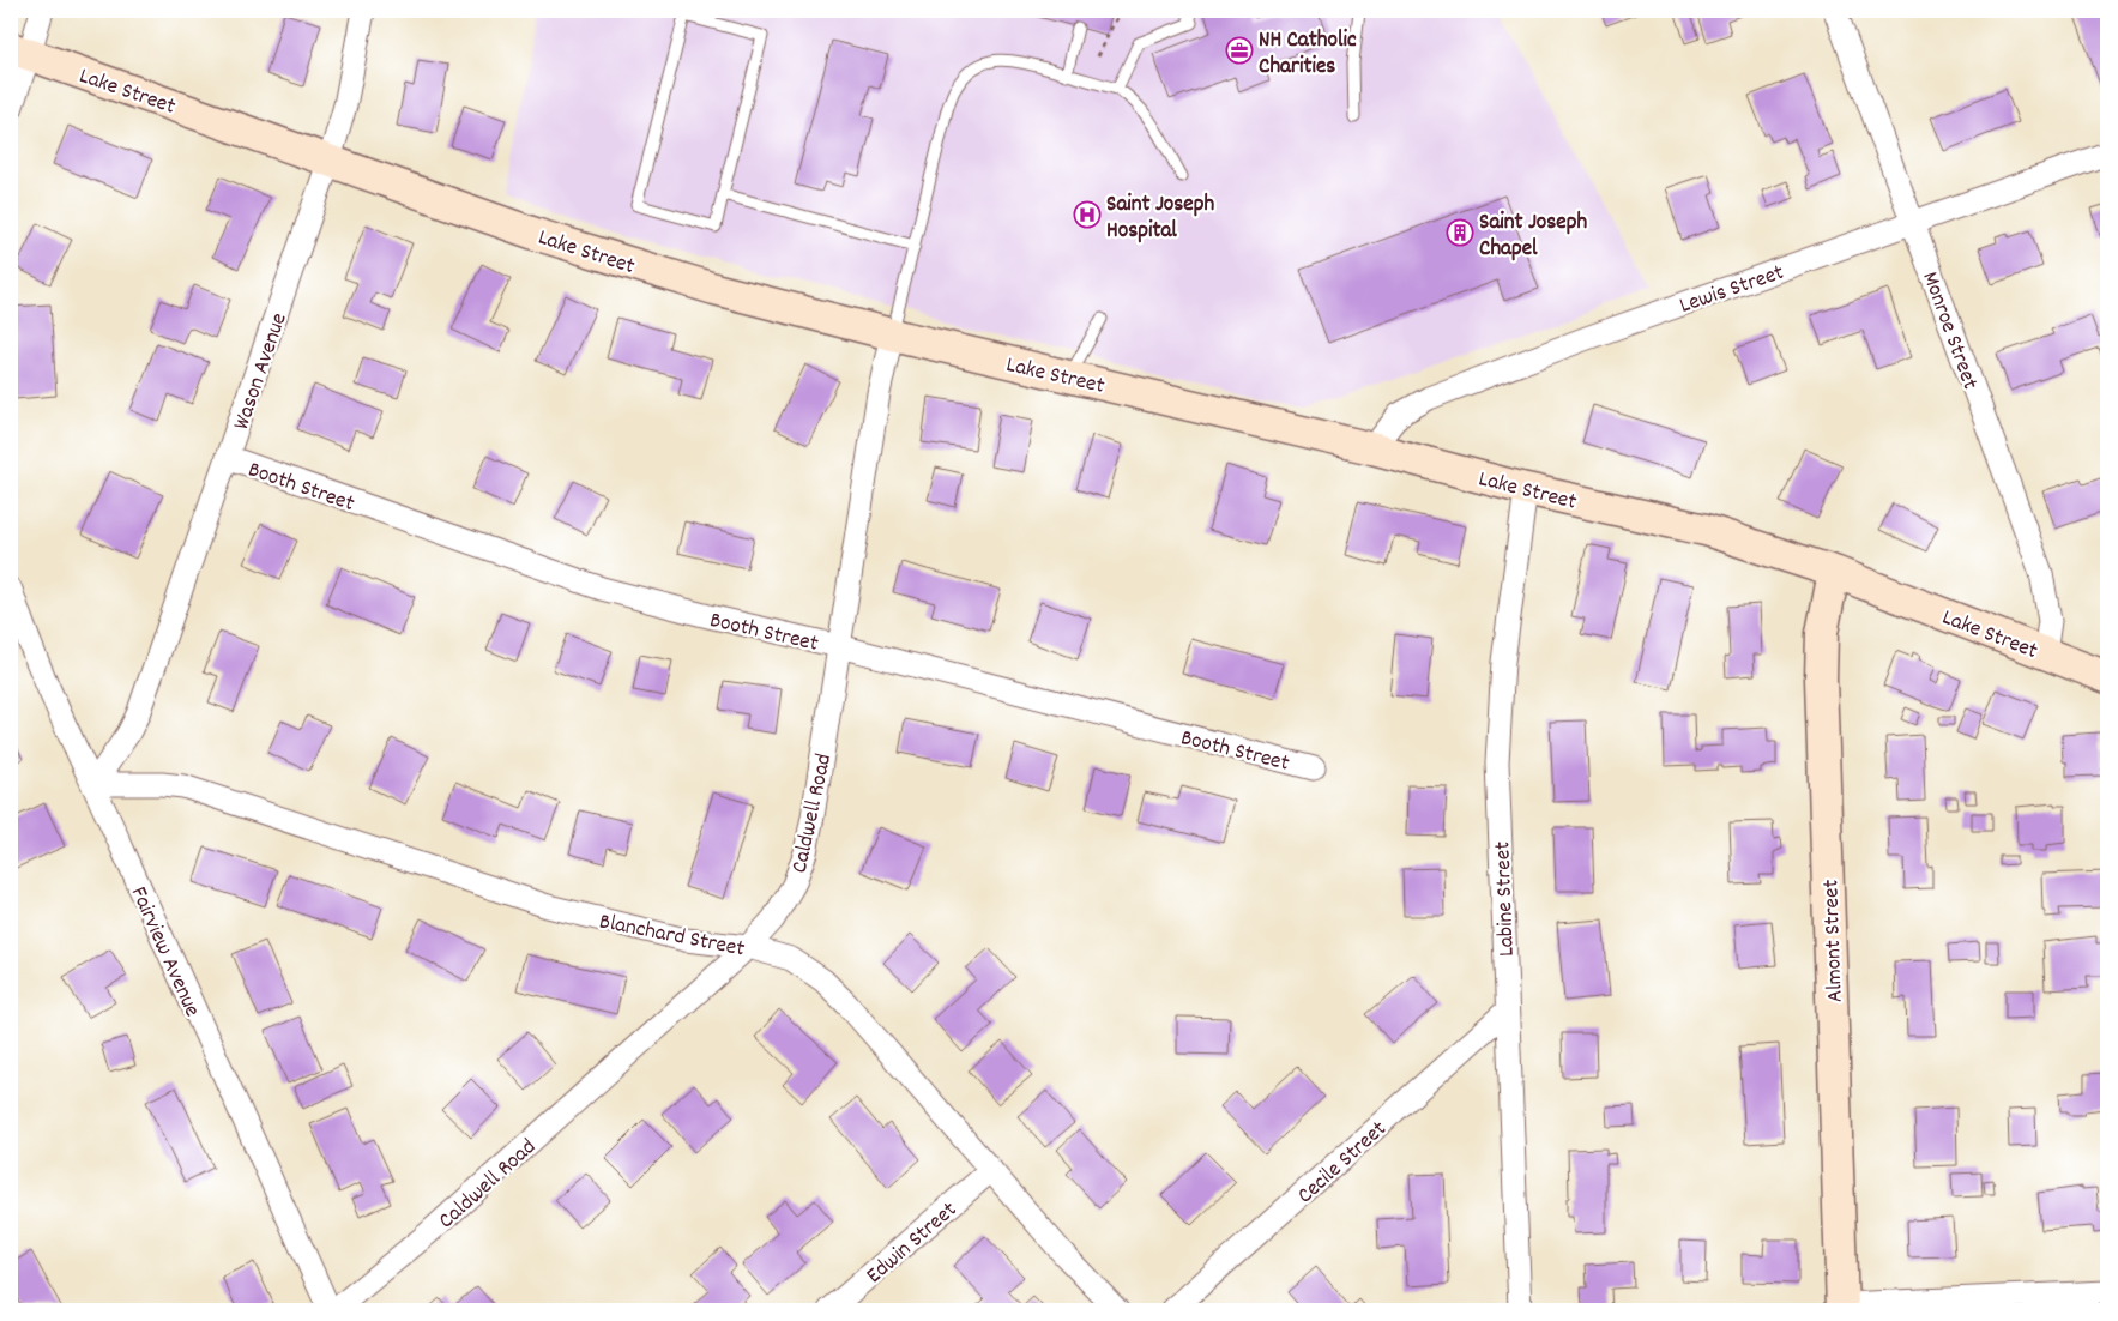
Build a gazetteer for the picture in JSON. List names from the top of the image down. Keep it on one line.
{"streets":{"street":["Lake Street","Lewis Street","Monroe Street","Wason Avenue","Booth Street","Caldwell Road","Labine Street","Blanchard Street","Almont Street","Fairview Avenue","Cecile Street","Edwin Street"]},"crossings":[["Lake Street","Lewis Street"],["Lake Street","Monroe Street"],["Lake Street","Wason Avenue"],["Lake Street","Caldwell Road"],["Lake Street","Labine Street"],["Lake Street","Almont Street"],["Lewis Street","Monroe Street"],["Wason Avenue","Booth Street"],["Wason Avenue","Blanchard Street"],["Wason Avenue","Fairview Avenue"],["Booth Street","Caldwell Road"],["Caldwell Road","Blanchard Street"],["Labine Street","Cecile Street"],["Blanchard Street","Fairview Avenue"],["Blanchard Street","Edwin Street"]],"places":{"office":["NH Catholic Charities"],"hospital":["Saint Joseph Hospital"],"building":["Saint Joseph Chapel"]}}
